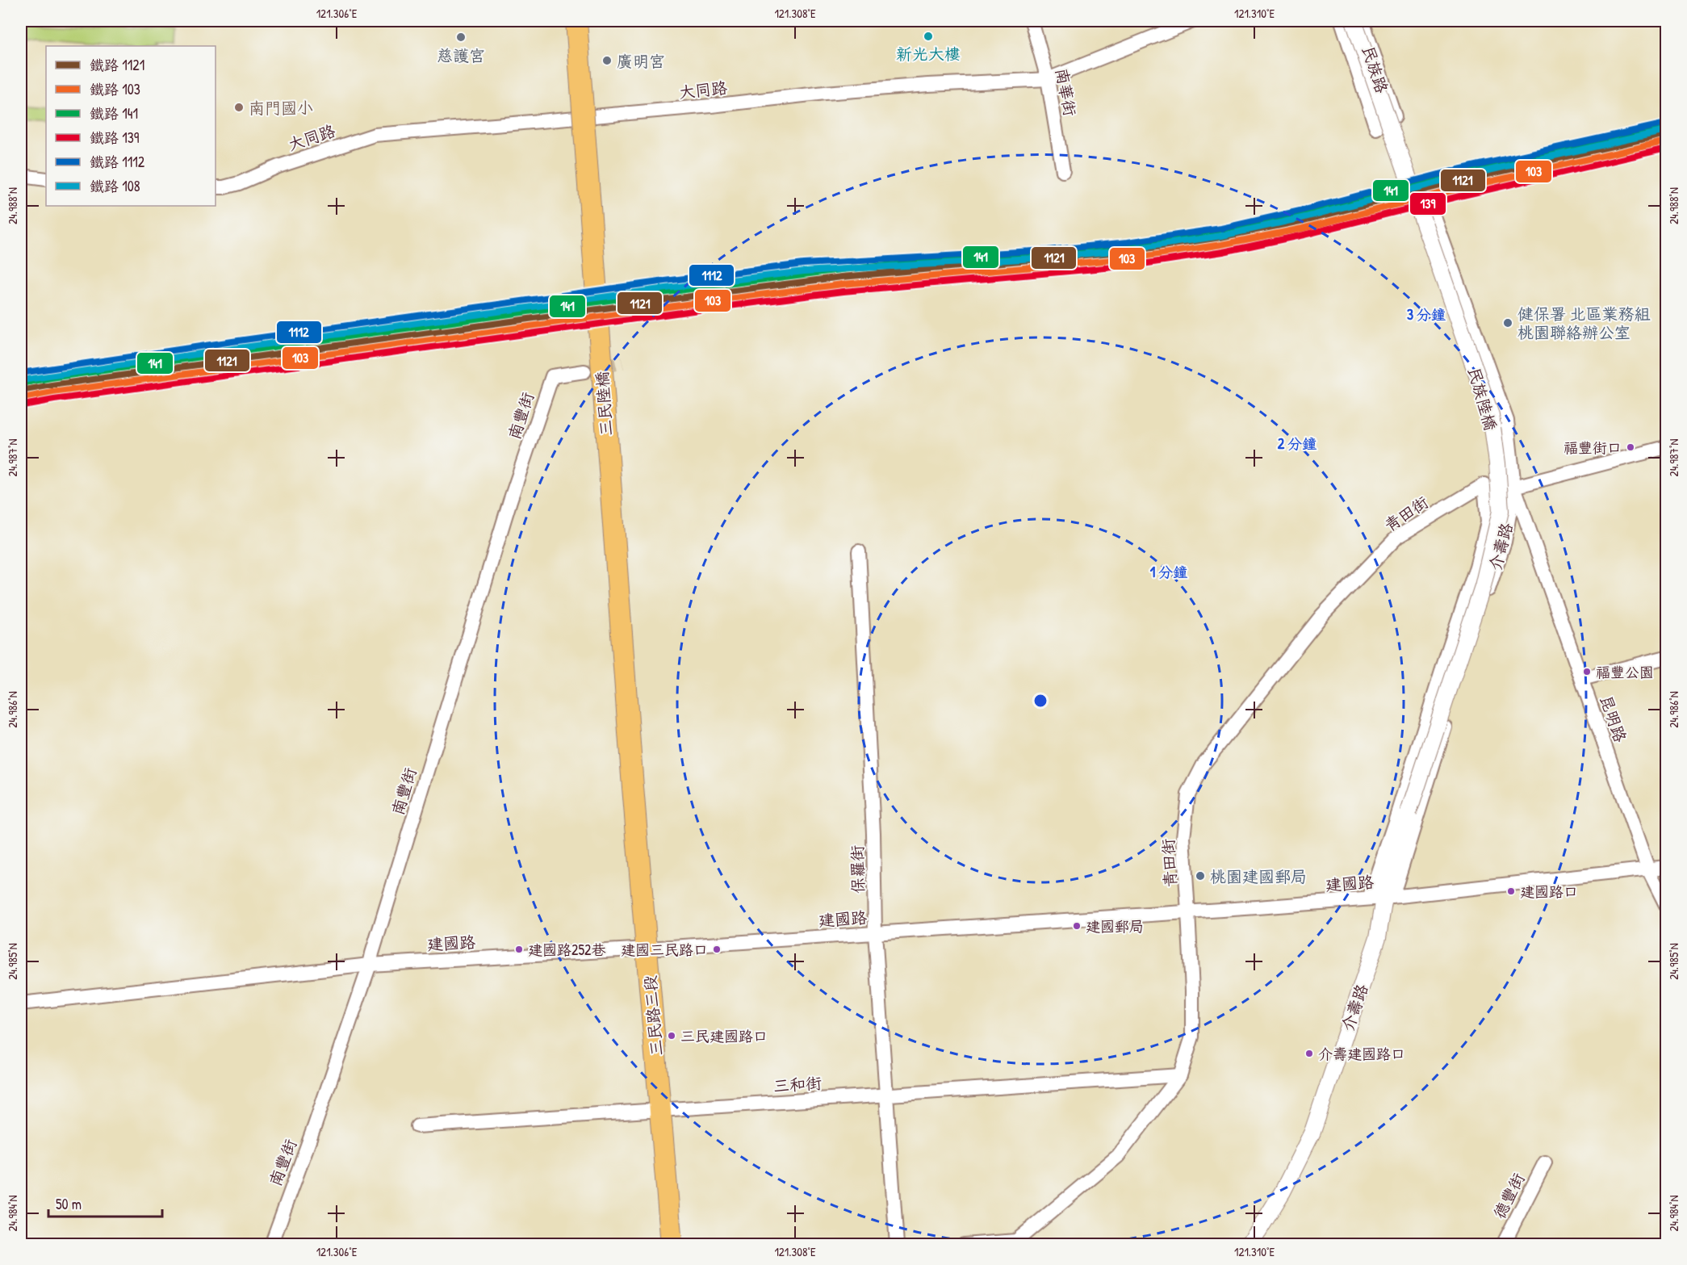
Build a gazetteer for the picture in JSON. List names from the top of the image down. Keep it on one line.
{"streets":{"main road":["三民陸橋","三民路三段"],"street":["民族路","大同路","南華街","民族陸橋","南豐街","青田街","介壽路","昆明路","保羅街","建國路","三和街","德豐街"]},"crossings":[["大同路","南華街"],["民族陸橋","介壽路"],["三民陸橋","三民路三段"],["南豐街","建國路"],["青田街","介壽路"],["青田街","建國路"],["青田街","三和街"],["介壽路","昆明路"],["介壽路","建國路"],["昆明路","建國路"],["保羅街","建國路"],["保羅街","三和街"],["建國路","三民路三段"],["三民路三段","三和街"]],"places":["新光大樓","慈護宮","廣明宮","南門國小","健保署 北區業務組 桃園聯絡辦公室","福豐街口","福豐公園","桃園建國郵局","建國路口","建國郵局","建國路252巷","建國三民路口","三民建國路口","介壽建國路口"],"lines":["rail line 1112","rail line 141","rail line 108","rail line 1121","rail line 103","rail line 139"],"legend":["鐵路 1121","鐵路 103","鐵路 141","鐵路 139","鐵路 1112","鐵路 108"],"scale_bar":"50 m","coordinates":["121.306°E","121.308°E","121.310°E","24.988°N","24.987°N","24.986°N","24.985°N","24.984°N"],"rings":["3 分鐘","2 分鐘","1 分鐘"]}
